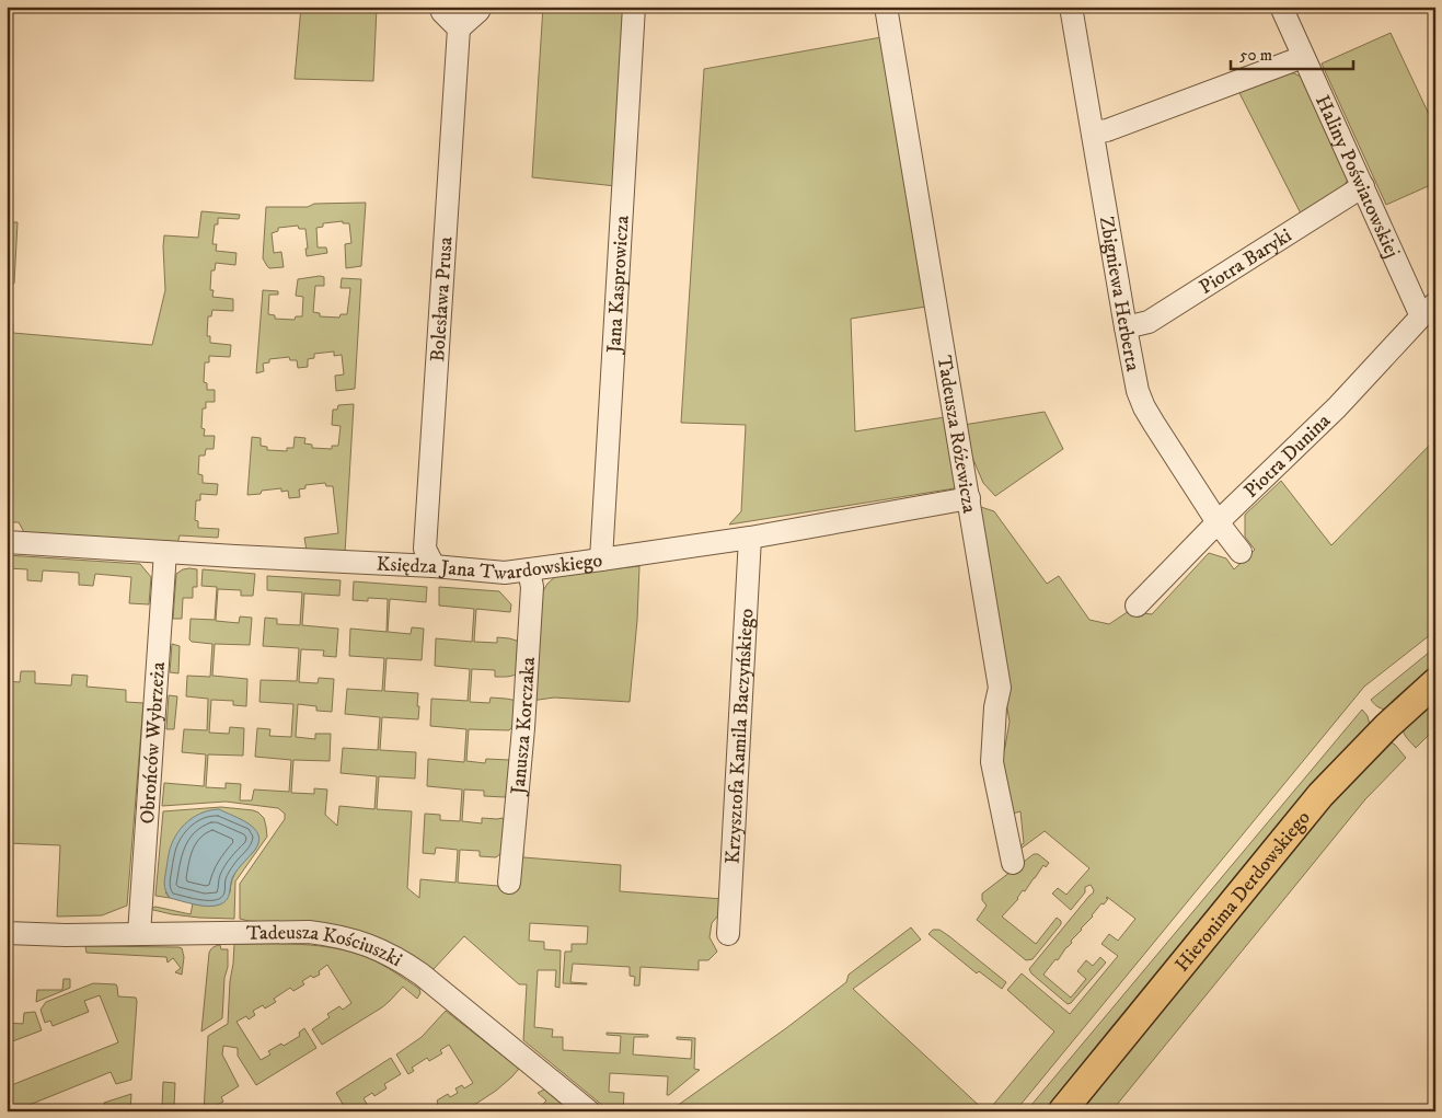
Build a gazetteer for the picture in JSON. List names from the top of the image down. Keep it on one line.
{"streets":{"main road":["Hieronima Derdowskiego"],"street":["Haliny Poświatowskiej","Piotra Baryki","Jana Kasprowicza","Zbigniewa Herberta","Bolesława Prusa","Tadeusza Różewicza","Piotra Dunina","Księdza Jana Twardowskiego","Janusza Korczaka","Krzysztofa Kamila Baczyńskiego","Obrońców Wybrzeża","Tadeusza Kościuszki"]},"crossings":[["Haliny Poświatowskiej","Piotra Baryki"],["Haliny Poświatowskiej","Piotra Dunina"],["Piotra Baryki","Zbigniewa Herberta"],["Jana Kasprowicza","Księdza Jana Twardowskiego"],["Zbigniewa Herberta","Piotra Dunina"],["Bolesława Prusa","Księdza Jana Twardowskiego"],["Tadeusza Różewicza","Księdza Jana Twardowskiego"],["Księdza Jana Twardowskiego","Janusza Korczaka"],["Księdza Jana Twardowskiego","Krzysztofa Kamila Baczyńskiego"],["Księdza Jana Twardowskiego","Obrońców Wybrzeża"],["Obrońców Wybrzeża","Tadeusza Kościuszki"]],"scale_bar":"50 m"}
